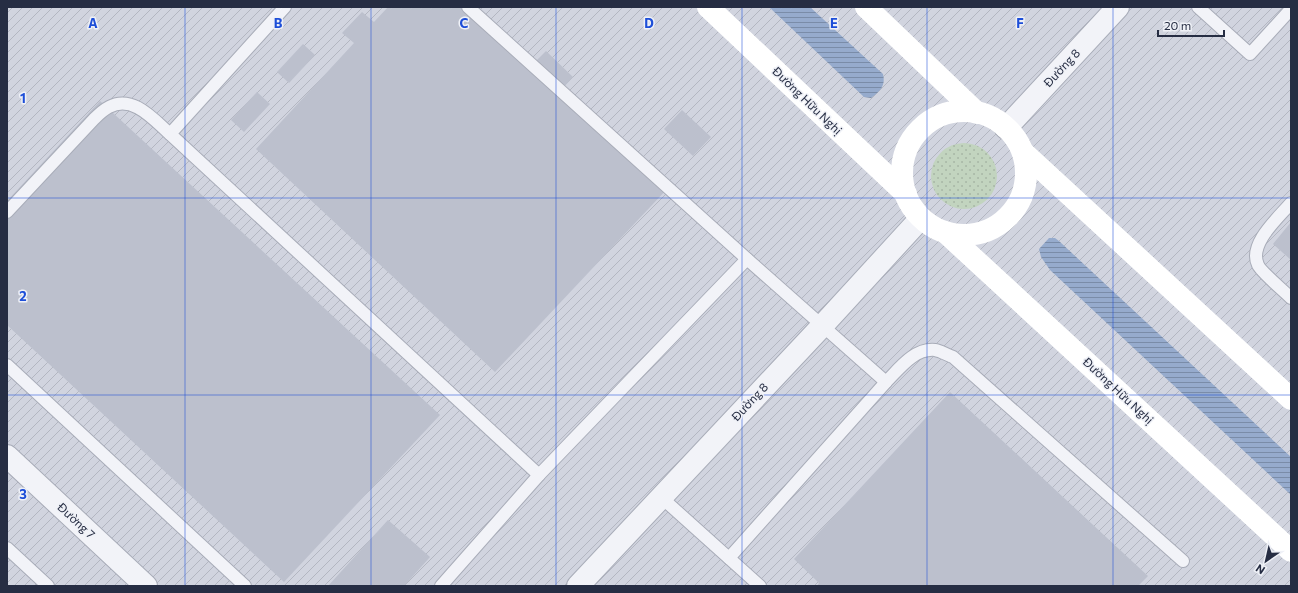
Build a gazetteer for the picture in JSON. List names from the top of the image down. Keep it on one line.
{"streets":{"main road":["Đường Hữu Nghị"],"street":["Đường 8","Đường 7"]},"crossings":[["Đường 8","Đường Hữu Nghị"]],"scale_bar":"20 m","north":"bottom left","grid":{"columns":["A","B","C","D","E","F"],"rows":["1","2","3"]}}
